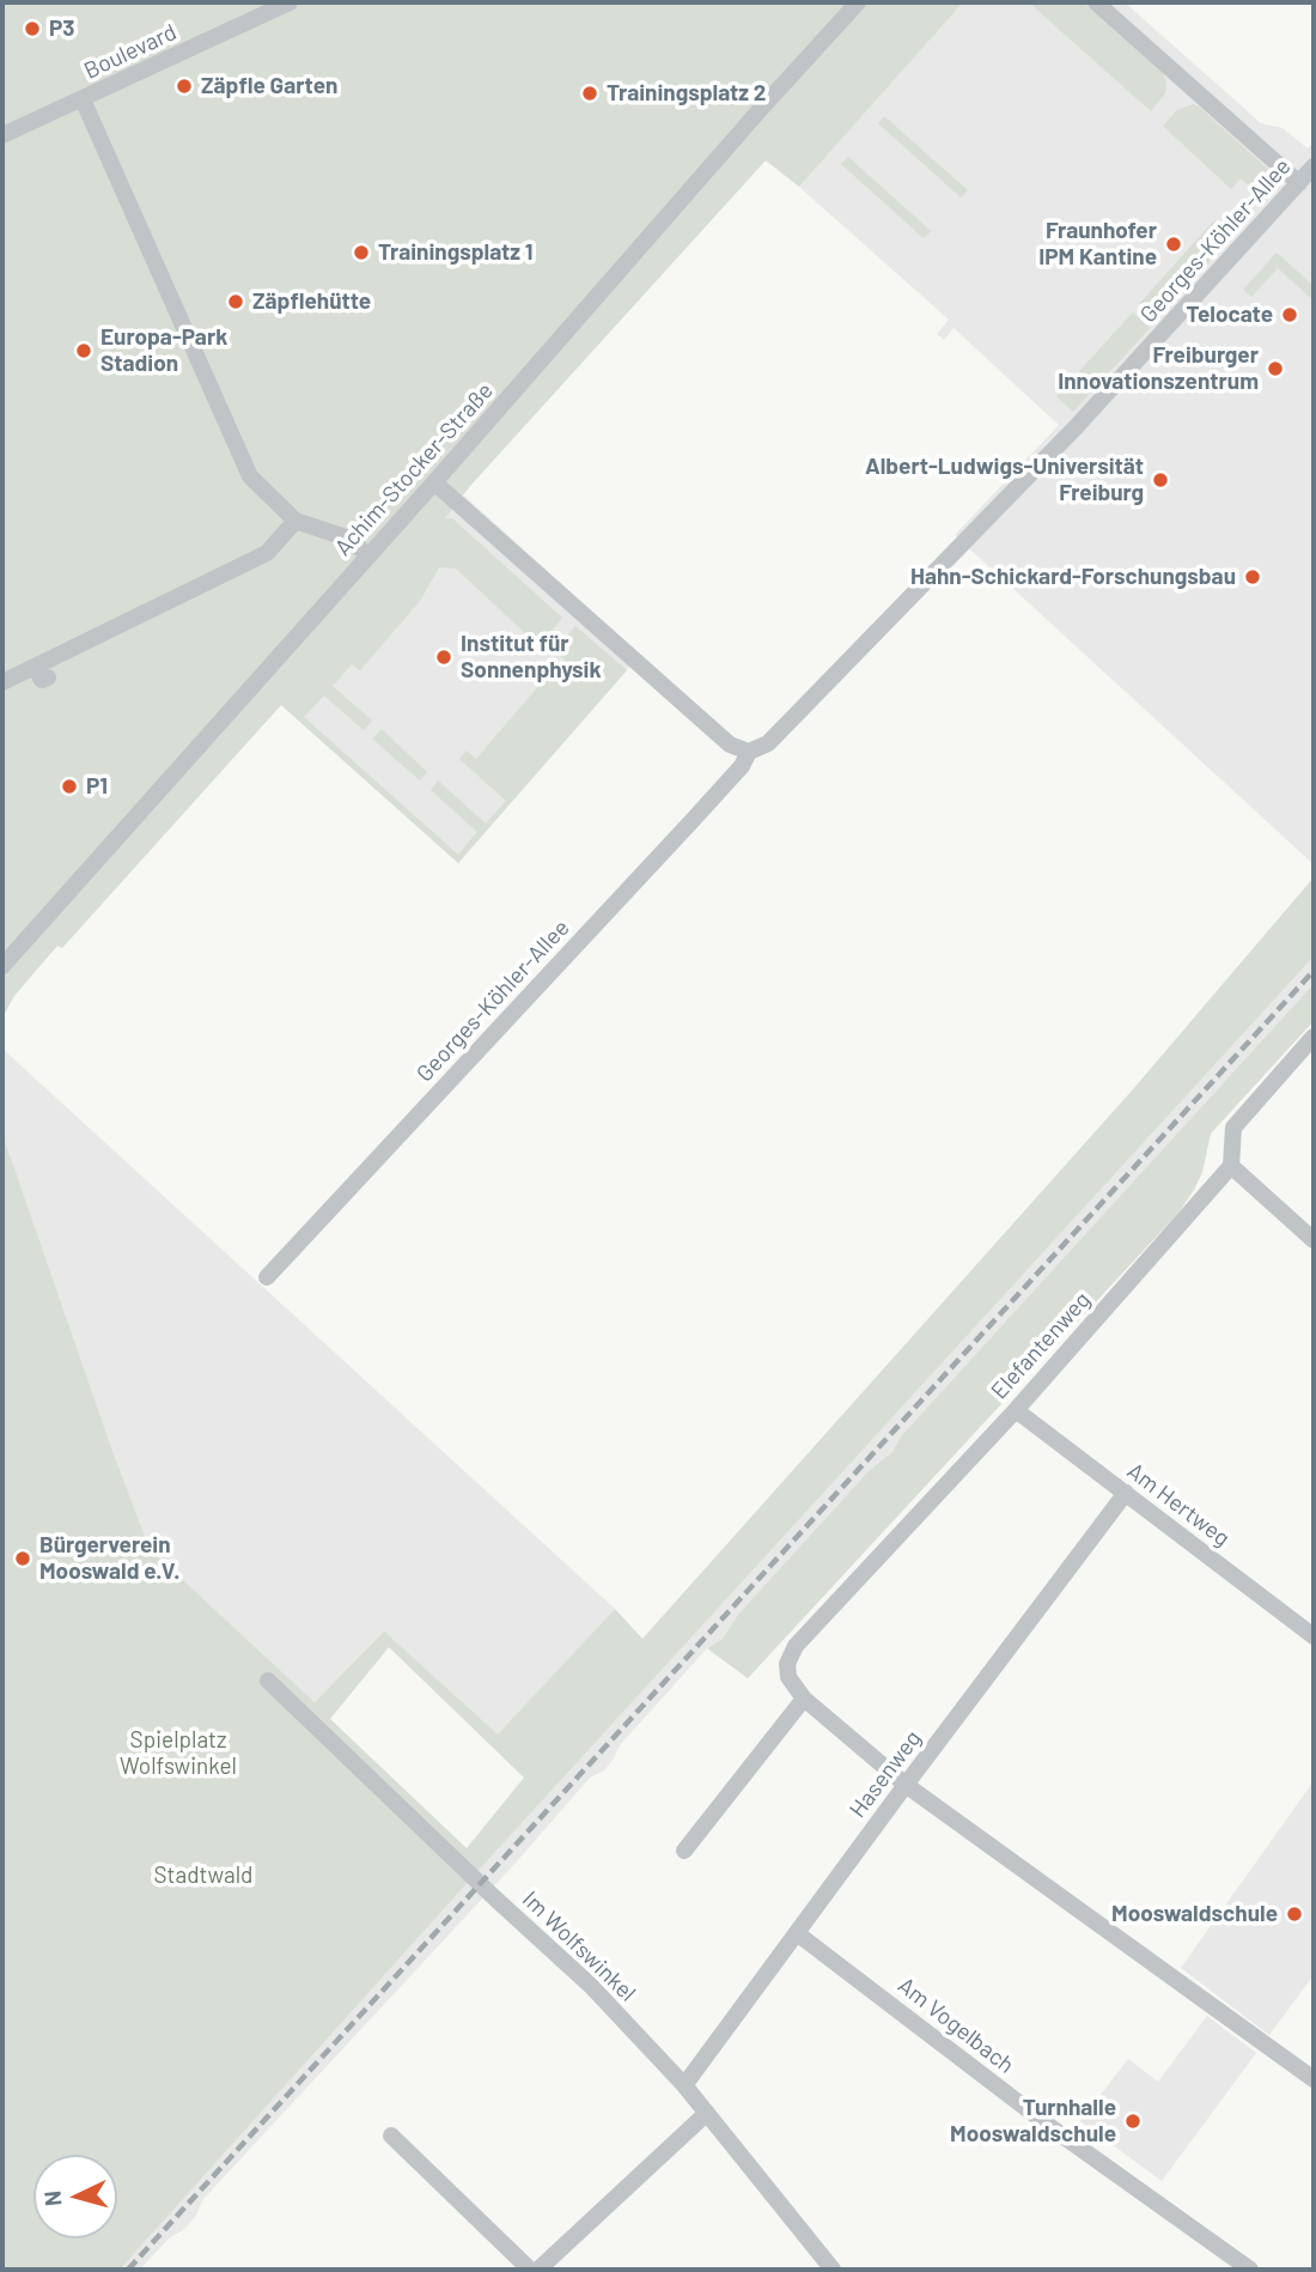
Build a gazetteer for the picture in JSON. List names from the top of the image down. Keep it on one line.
{"streets":{"street":["Boulevard","Georges-Köhler-Allee","Achim-Stocker-Straße","Elefantenweg","Am Hertweg","Hasenweg","Im Wolfswinkel","Am Vogelbach"]},"crossings":[["Elefantenweg","Am Hertweg"],["Am Hertweg","Hasenweg"],["Hasenweg","Im Wolfswinkel"],["Hasenweg","Am Vogelbach"]],"parks":["Spielplatz Wolfswinkel","Stadtwald"],"places":["P3","Zäpfle Garten","Trainingsplatz 2","Fraunhofer IPM Kantine","Trainingsplatz 1","Zäpflehütte","Telocate","Europa-Park Stadion","Freiburger Innovationszentrum","Albert-Ludwigs-Universität Freiburg","Hahn-Schickard-Forschungsbau","Institut für Sonnenphysik","P1","Bürgerverein Mooswald e.V.","Mooswaldschule","Turnhalle Mooswaldschule"],"north":"left"}
